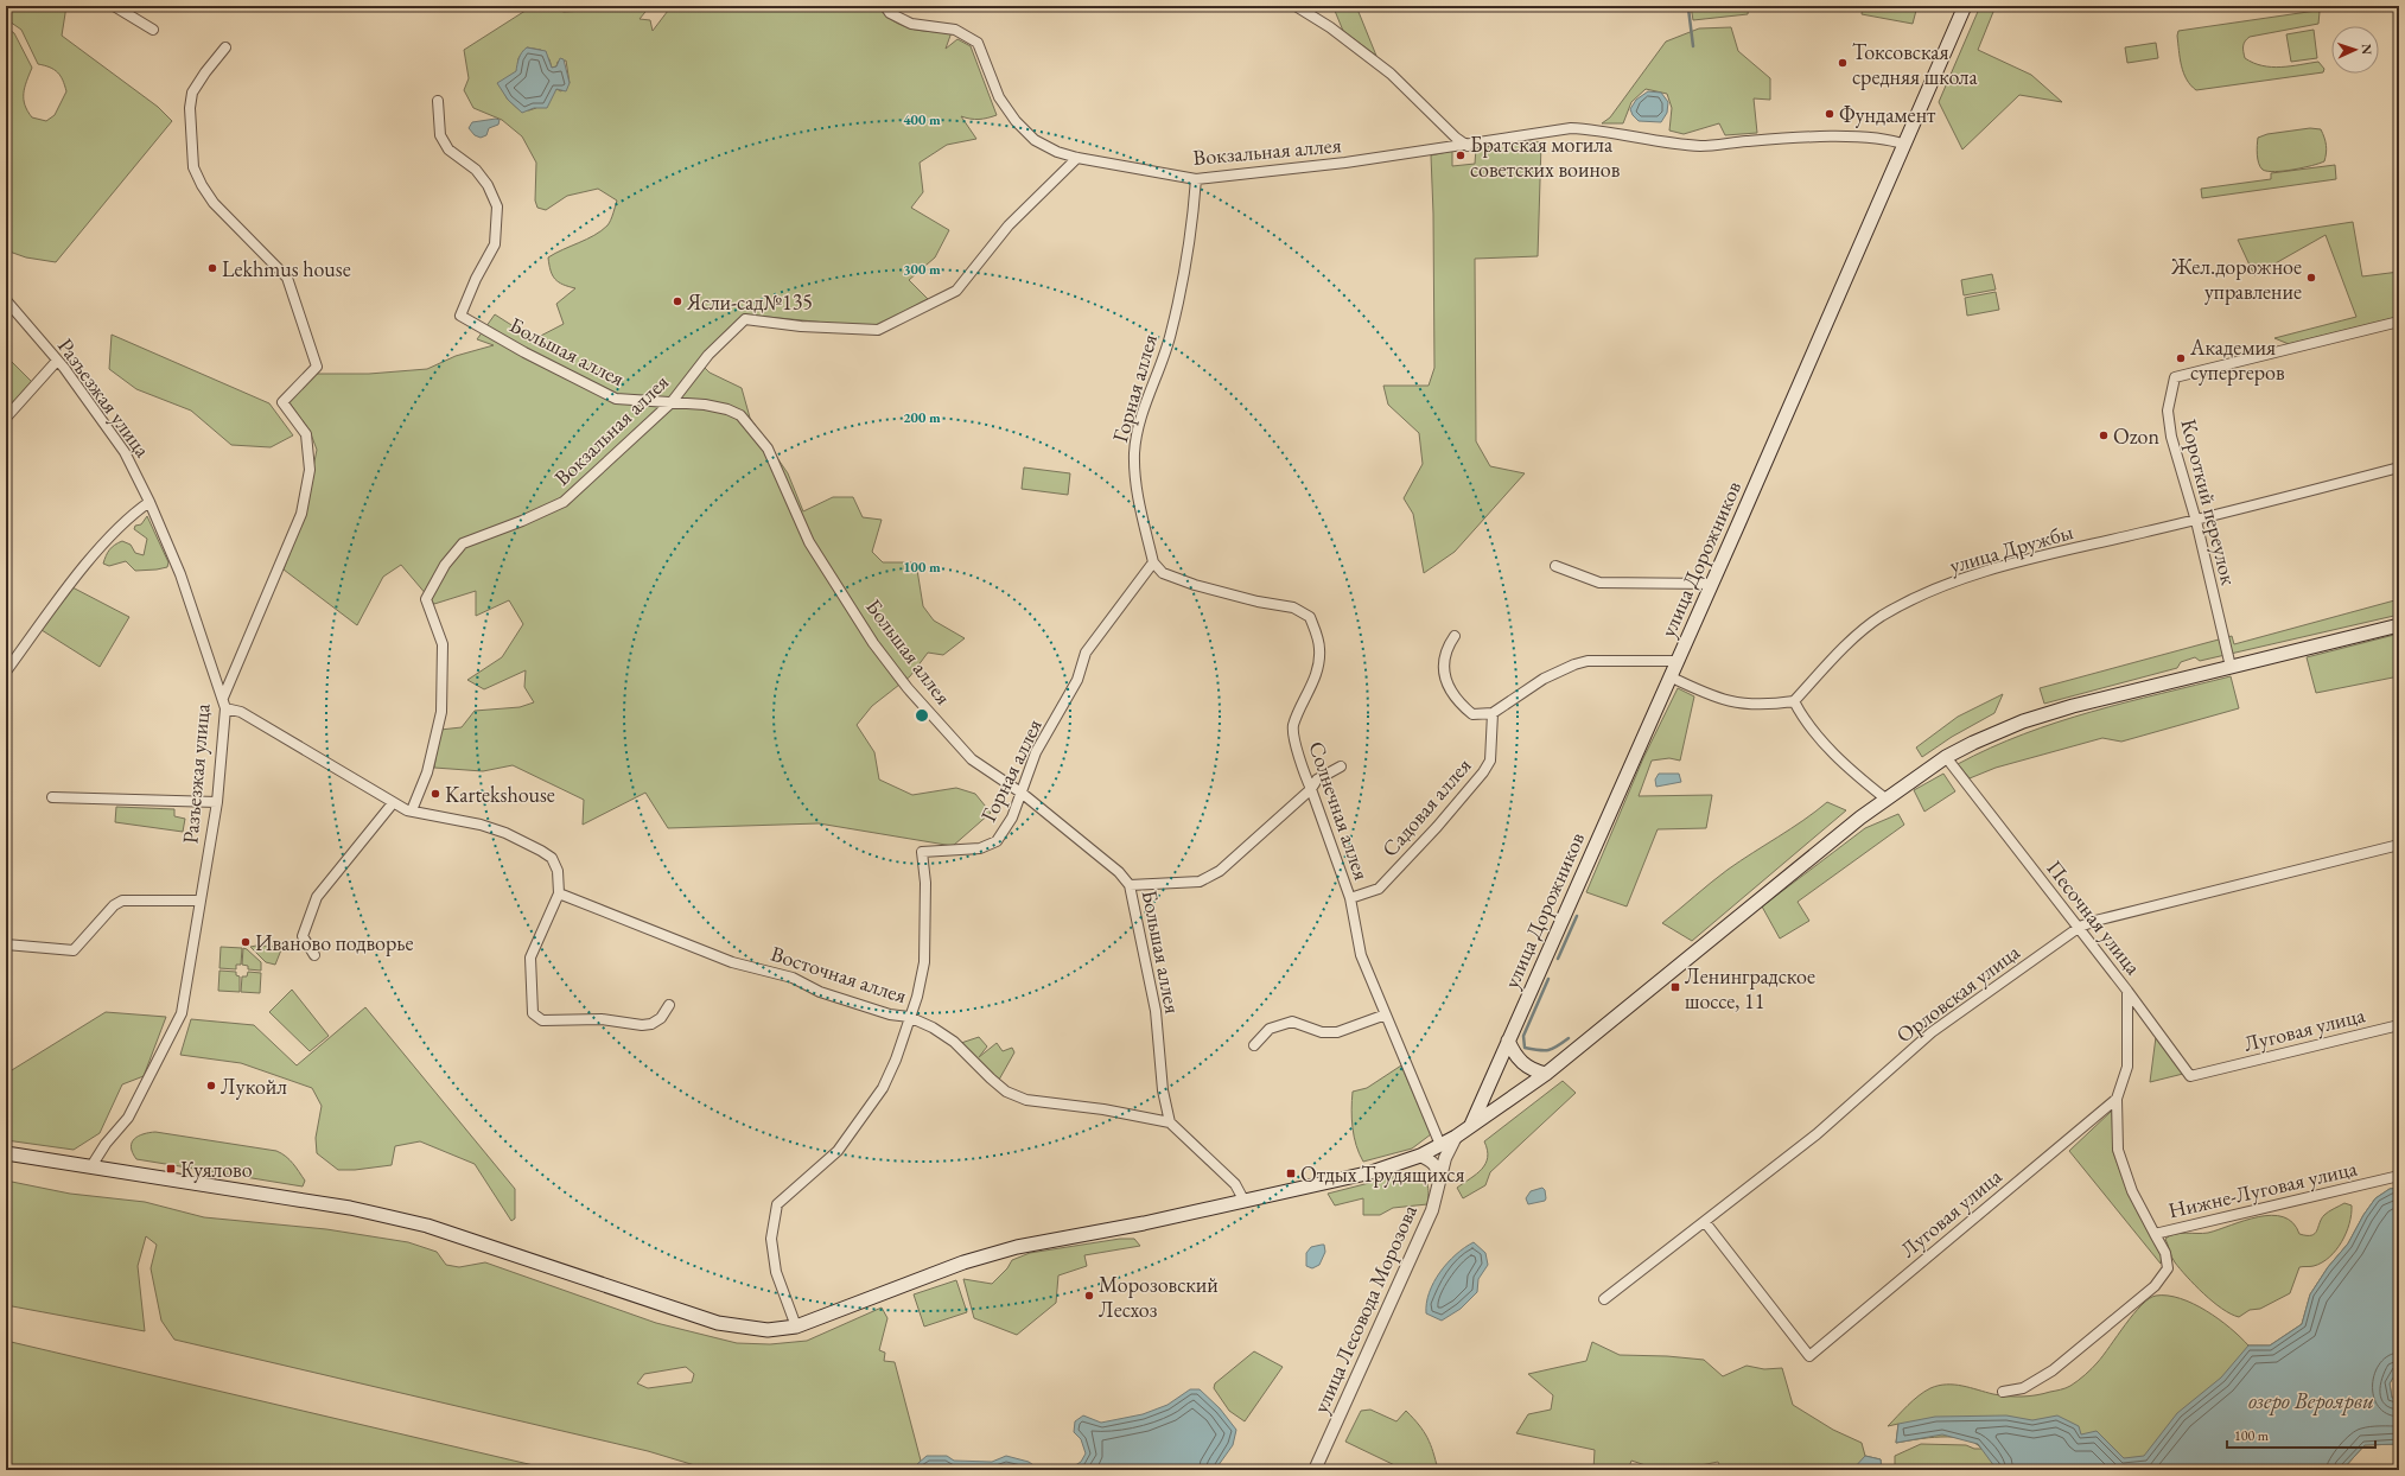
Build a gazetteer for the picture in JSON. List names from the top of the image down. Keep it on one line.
{"streets":{"main road":["улица Дорожников"],"street":["Вокзальная аллея","Большая аллея","Горная аллея","Разъезжая улица","Короткий переулок","улица Дружбы","Садовая аллея","Солнечная аллея","Песочная улица","Восточная аллея","Орловская улица","Луговая улица","Нижне-Луговая улица","улица Лесовода Морозова"]},"crossings":[["Вокзальная аллея","Большая аллея"],["Вокзальная аллея","Горная аллея"],["Вокзальная аллея","улица Дорожников"],["Большая аллея","Горная аллея"],["Большая аллея","Восточная аллея"],["Горная аллея","Солнечная аллея"],["Горная аллея","Восточная аллея"],["Короткий переулок","улица Дружбы"],["Садовая аллея","Солнечная аллея"],["Песочная улица","Орловская улица"],["Песочная улица","Луговая улица"],["Песочная улица","Нижне-Луговая улица"],["Орловская улица","Луговая улица"]],"water":["озеро Вероярви"],"places":{"other":["Токсовская средняя школа","Фундамент","Братская могила советских воинов","Lekhmus house","Жел.дорожное управление","Ясли-сад№135","Академия супергеров","Ozon","Kartekshouse","Иваново подворье","Лукойл","Морозовский Лесхоз"],"transit":["Ленинградское шоссе, 11","Куялово","Отдых Трудящихся"]},"scale_bar":"100 m","north":"right","rings":["400 m","300 m","200 m","100 m"]}
